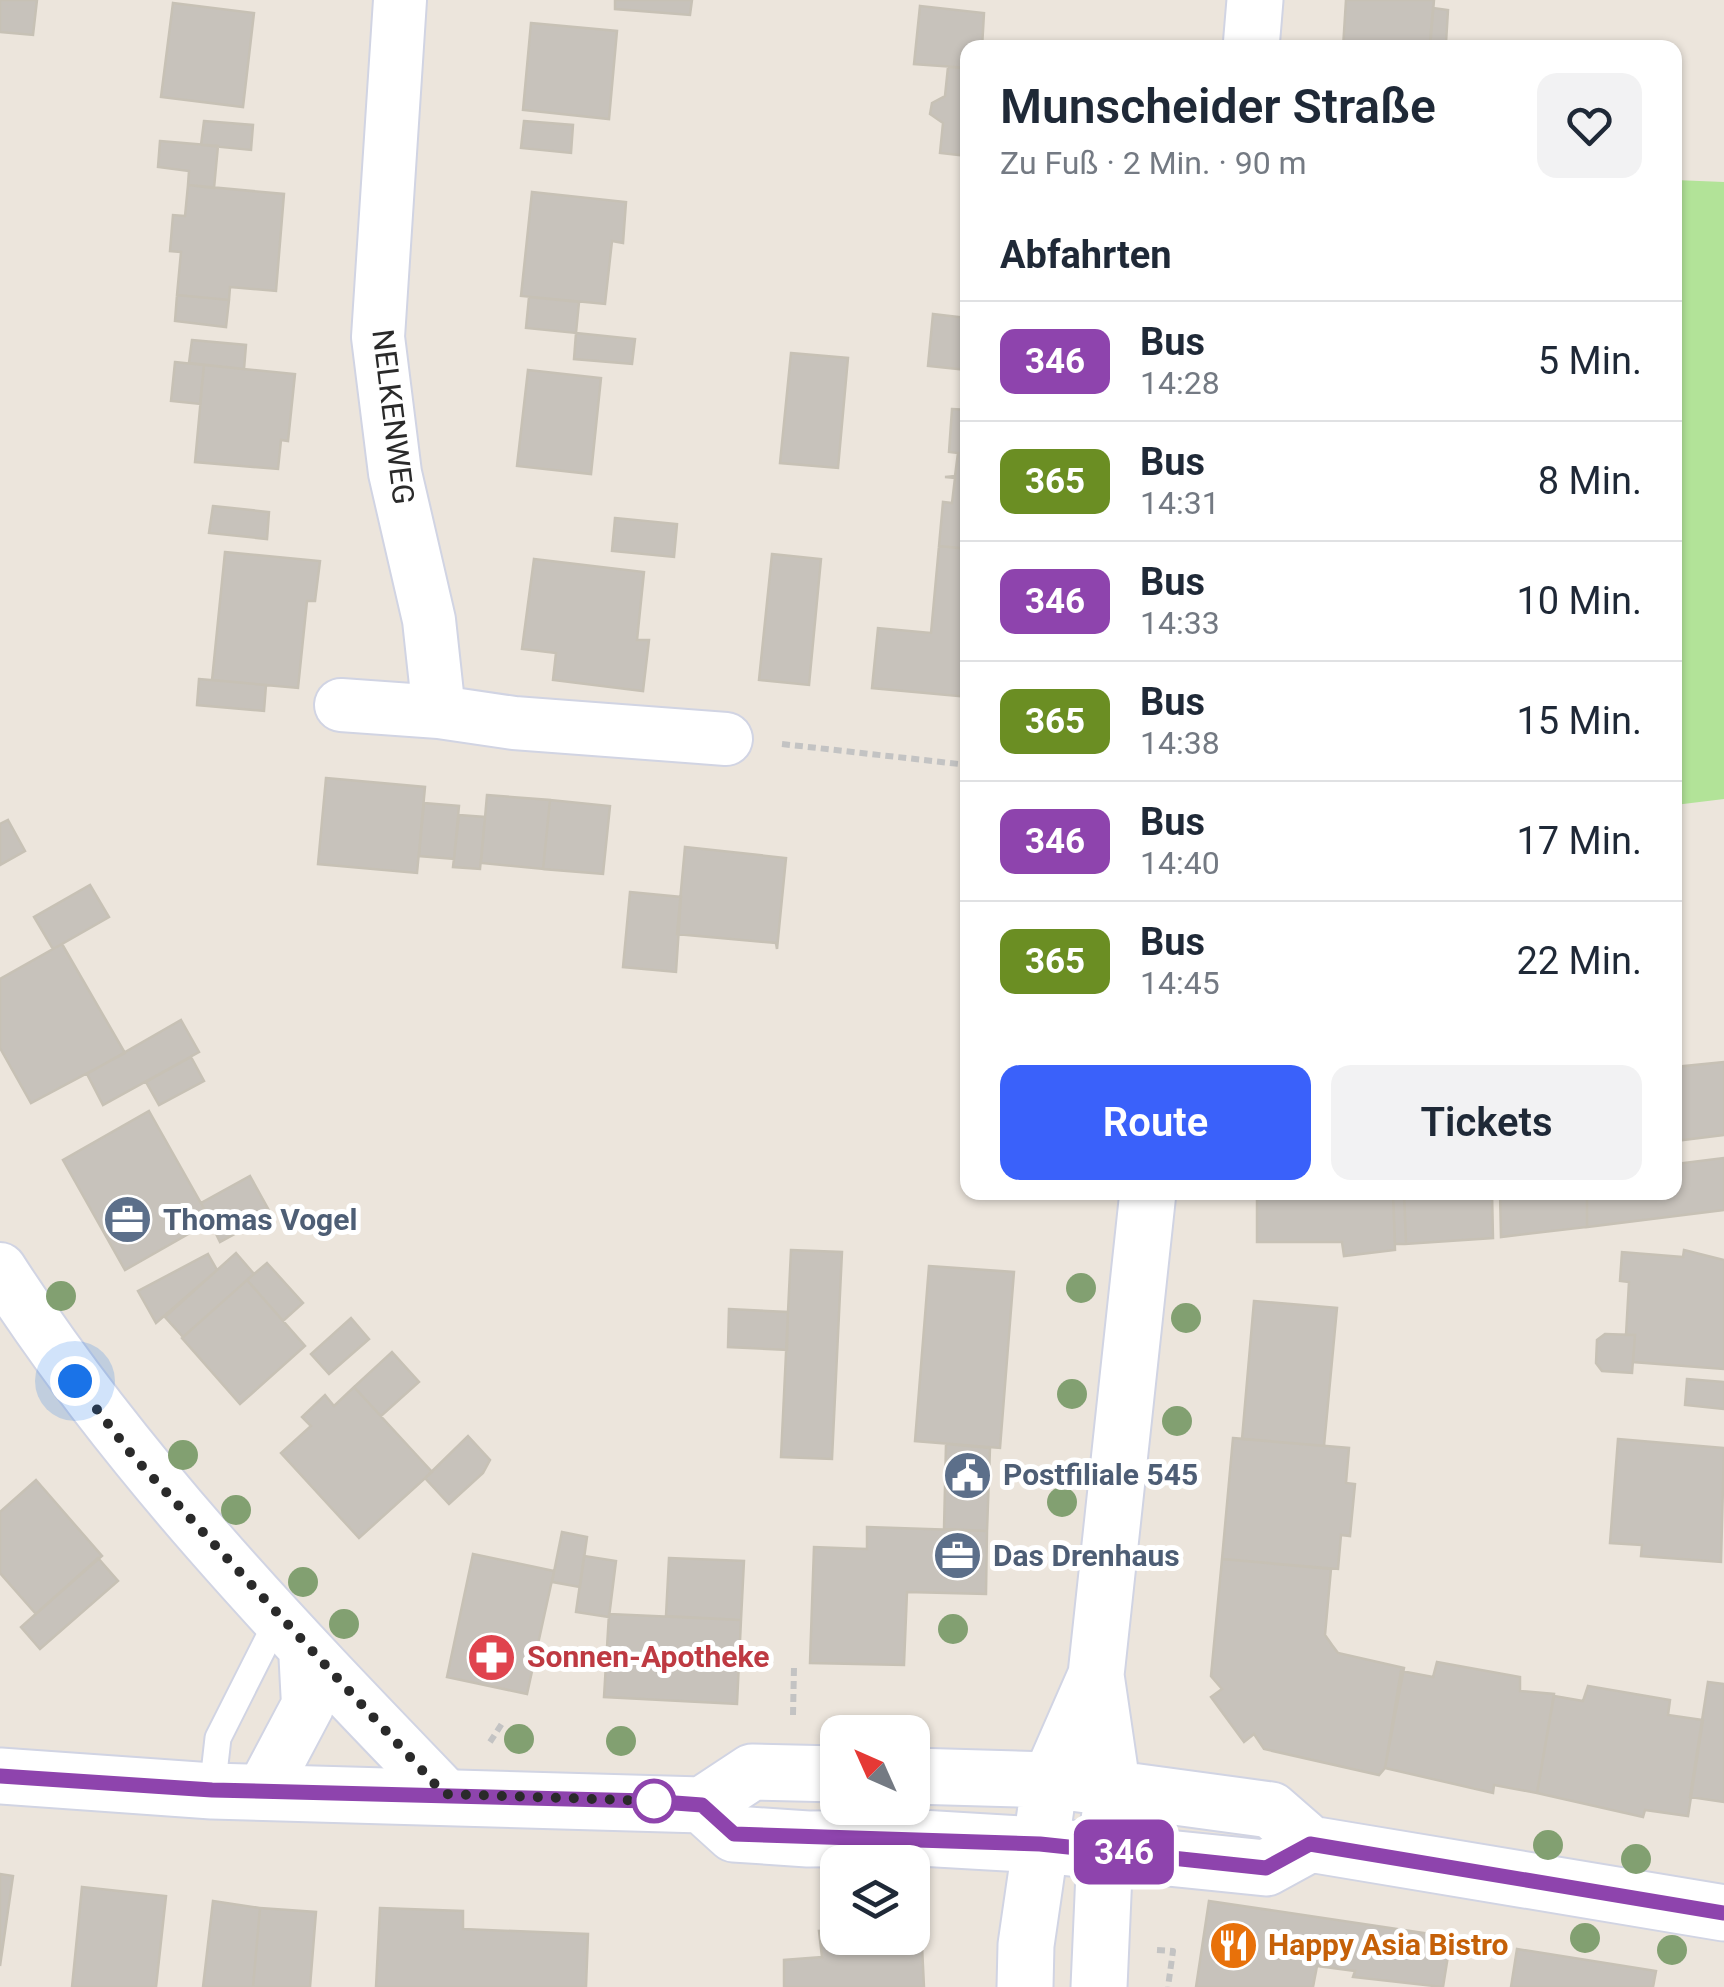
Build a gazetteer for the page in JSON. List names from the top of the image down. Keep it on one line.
{"streets":{"street":["NELKENWEG"]},"places":{"office":["Thomas Vogel","Das Drenhaus"],"public building":["Postfiliale 545"],"pharmacy":["Sonnen-Apotheke"],"restaurant":["Happy Asia Bistro"]},"lines":["bus line 346"],"north":"top left","page":{"on_map":"346","heading":[["Munscheider Straße","Zu Fuß · 2 Min. · 90 m"],"Abfahrten"],"list":[{"mark":"346","name":"Bus","note":"14:28","value":"5 Min."},{"mark":"365","name":"Bus","note":"14:31","value":"8 Min."},{"mark":"346","name":"Bus","note":"14:33","value":"10 Min."},{"mark":"365","name":"Bus","note":"14:38","value":"15 Min."},{"mark":"346","name":"Bus","note":"14:40","value":"17 Min."},{"mark":"365","name":"Bus","note":"14:45","value":"22 Min."}],"buttons":["Route","Tickets"]}}
